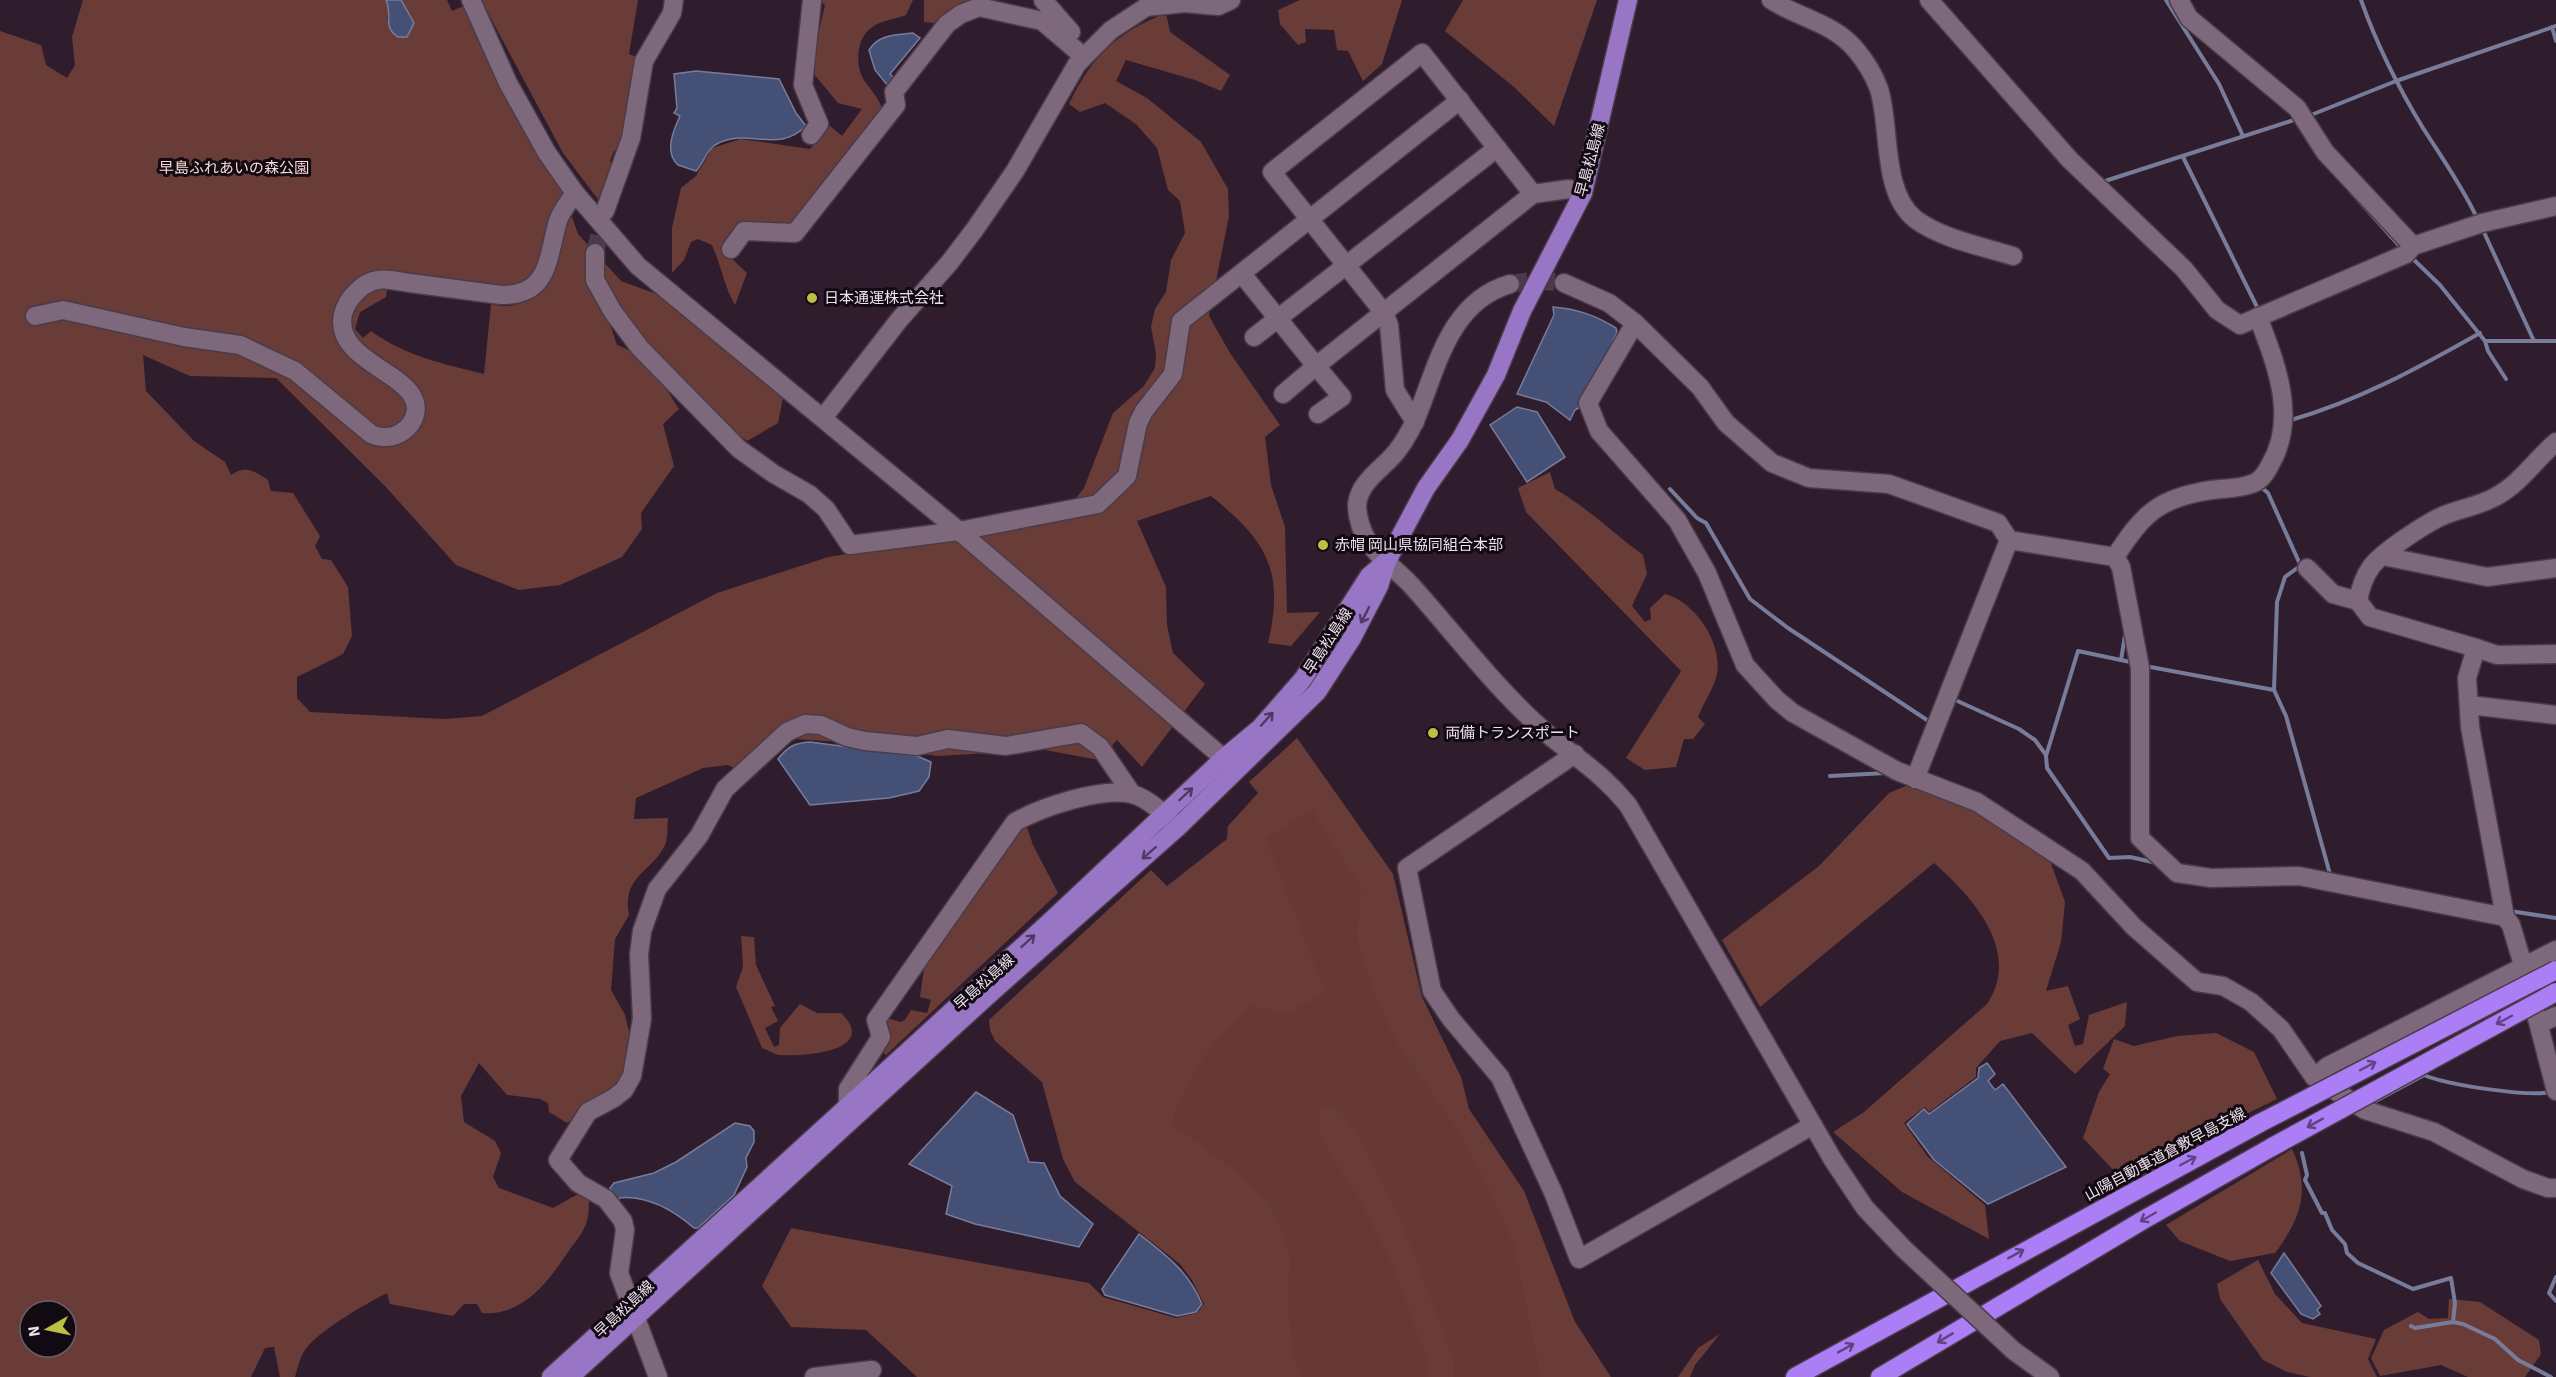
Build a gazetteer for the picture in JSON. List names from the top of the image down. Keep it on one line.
{"streets":{"highway":["山陽自動車道倉敷早島支線"],"main road":["早島松島線"]},"parks":["早島ふれあいの森公園"],"places":["日本通運株式会社","赤帽 岡山県協同組合本部","両備トランスポート"],"north":"left"}
